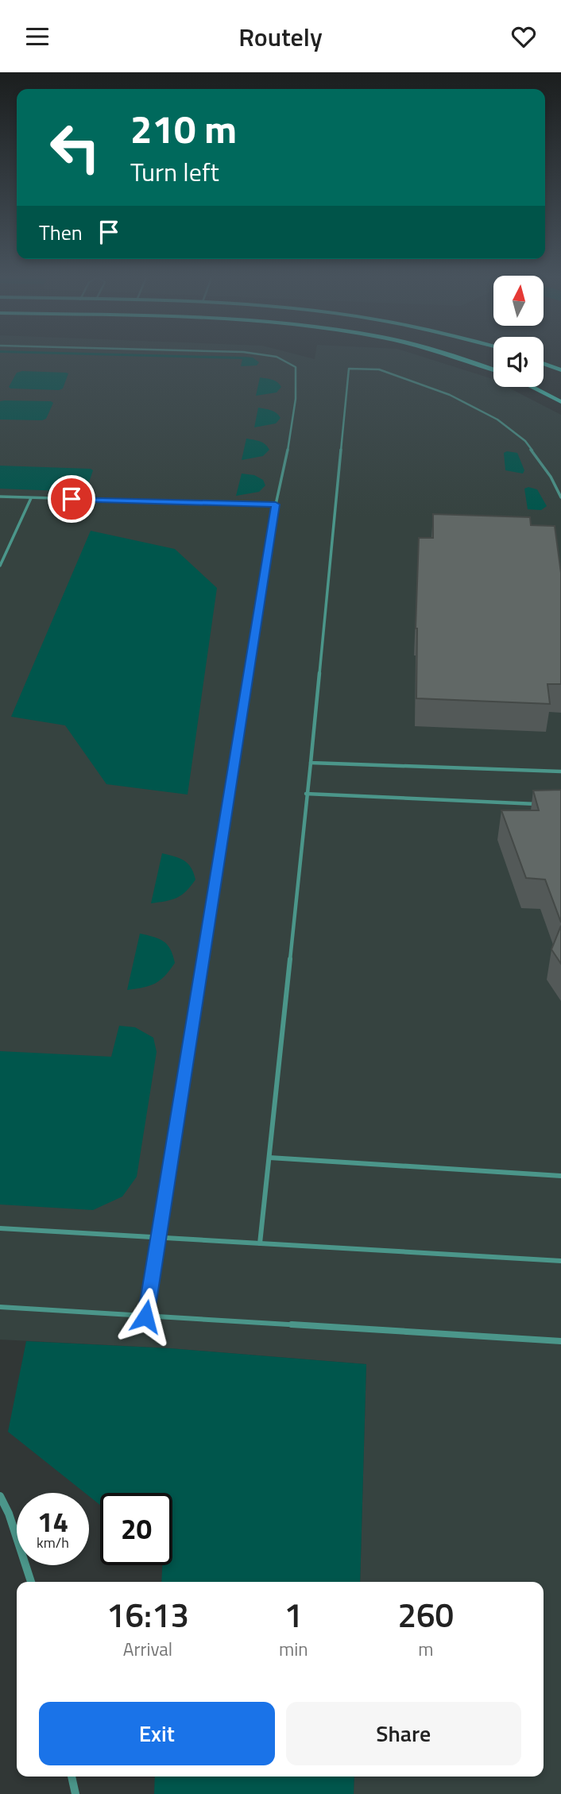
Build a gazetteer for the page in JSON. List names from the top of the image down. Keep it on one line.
{"north":"top","page":{"header":"Routely","turn":["210 m","Turn left"],"then":"Then","speed":"14 km/h","limit":"20","eta":["16:13","Arrival","1","min","260","m"],"buttons":["Exit","Share"]}}
